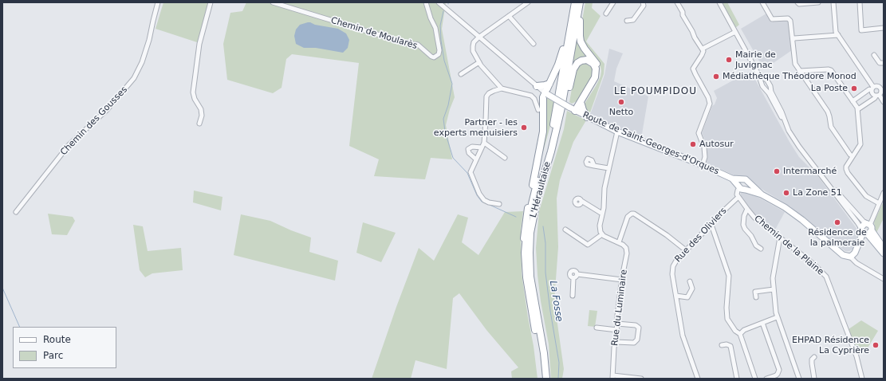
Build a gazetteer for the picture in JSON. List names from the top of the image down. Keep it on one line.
{"streets":{"highway":["L'Héraultaise"],"main road":["Route de Saint-Georges-d'Orques"],"street":["Chemin de Moularès","Chemin des Gousses","Rue des Oliviers","Chemin de la Plaine","Rue du Luminaire"]},"crossings":[["Rue des Oliviers","Chemin de la Plaine"]],"districts":["LE POUMPIDOU"],"water":["La Fosse"],"places":["Mairie de Juvignac","Médiathèque Théodore Monod","La Poste","Netto","Partner - les experts menuisiers","Autosur","Intermarché","La Zone 51","Résidence de la palmeraie","EHPAD Résidence La Cyprière"],"legend":["Route","Parc"]}
